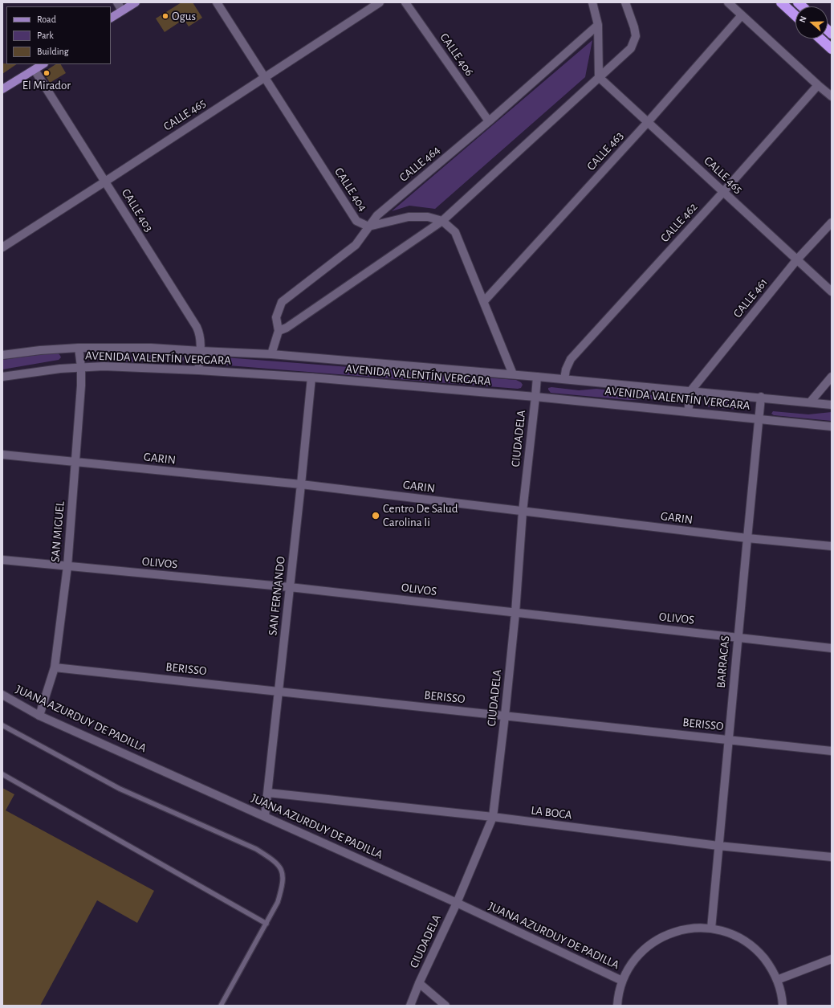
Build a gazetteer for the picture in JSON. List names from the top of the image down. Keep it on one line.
{"streets":{"street":["CALLE 406","CALLE 465","CALLE 463","CALLE 464","CALLE 404","CALLE 403","CALLE 462","CALLE 461","AVENIDA VALENTÍN VERGARA","CIUDADELA","GARIN","SAN MIGUEL","OLIVOS","SAN FERNANDO","BARRACAS","BERISSO","JUANA AZURDUY DE PADILLA","LA BOCA"]},"crossings":[["CALLE 406","CALLE 464"],["CALLE 465","CALLE 463"],["CALLE 465","CALLE 404"],["CALLE 465","CALLE 403"],["CALLE 465","CALLE 462"],["CALLE 465","CALLE 461"],["CALLE 464","CALLE 404"],["CALLE 464","AVENIDA VALENTÍN VERGARA"],["CALLE 403","AVENIDA VALENTÍN VERGARA"],["CALLE 462","AVENIDA VALENTÍN VERGARA"],["CALLE 461","AVENIDA VALENTÍN VERGARA"],["AVENIDA VALENTÍN VERGARA","CIUDADELA"],["AVENIDA VALENTÍN VERGARA","SAN MIGUEL"],["AVENIDA VALENTÍN VERGARA","SAN FERNANDO"],["AVENIDA VALENTÍN VERGARA","BARRACAS"],["CIUDADELA","GARIN"],["CIUDADELA","OLIVOS"],["CIUDADELA","BERISSO"],["CIUDADELA","JUANA AZURDUY DE PADILLA"],["CIUDADELA","LA BOCA"],["GARIN","SAN MIGUEL"],["GARIN","SAN FERNANDO"],["GARIN","BARRACAS"],["SAN MIGUEL","OLIVOS"],["SAN MIGUEL","BERISSO"],["SAN MIGUEL","JUANA AZURDUY DE PADILLA"],["OLIVOS","SAN FERNANDO"],["OLIVOS","BARRACAS"],["SAN FERNANDO","BERISSO"],["SAN FERNANDO","JUANA AZURDUY DE PADILLA"],["SAN FERNANDO","LA BOCA"],["BARRACAS","BERISSO"],["BARRACAS","JUANA AZURDUY DE PADILLA"],["BARRACAS","LA BOCA"]],"places":["Ogus","El Mirador","Centro De Salud Carolina Ii"],"legend":["Road","Park","Building"],"north":"left"}
